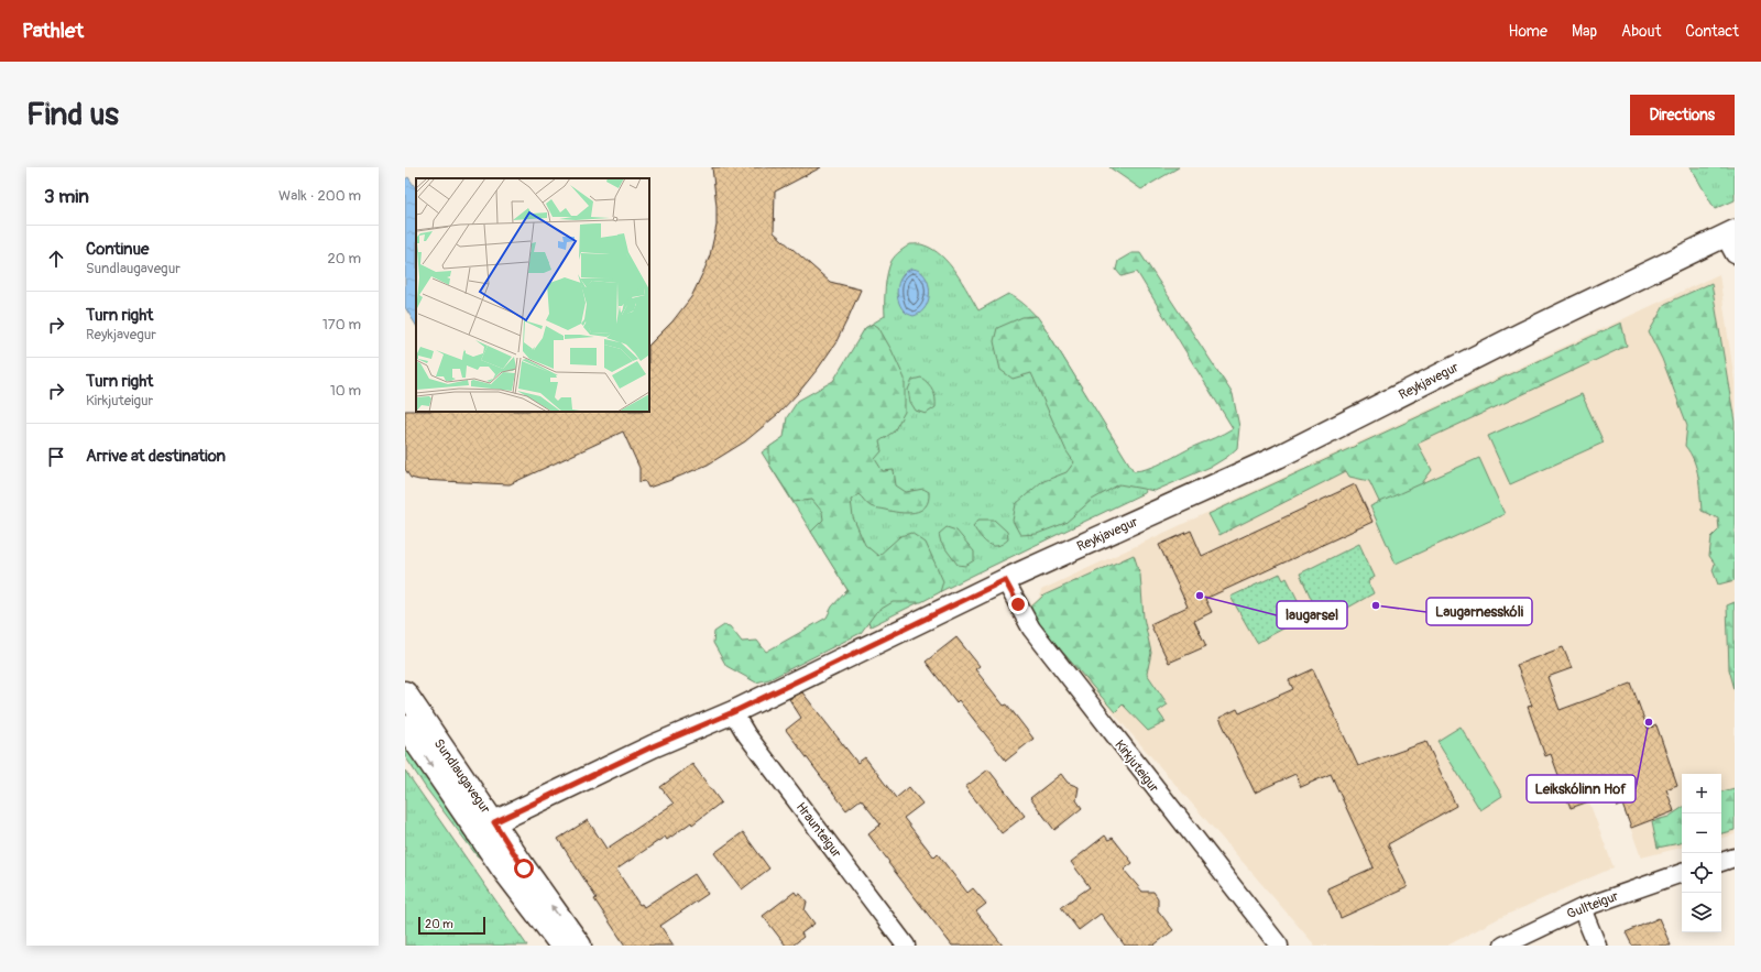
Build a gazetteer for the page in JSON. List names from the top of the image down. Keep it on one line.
{"streets":{"street":["Reykjavegur","Kirkjuteigur","Sundlaugavegur","Hraunteigur","Gullteigur"]},"crossings":[["Reykjavegur","Kirkjuteigur"],["Reykjavegur","Sundlaugavegur"],["Reykjavegur","Hraunteigur"]],"places":["laugarsel","Laugarnesskóli","Leikskólinn Hof"],"scale_bar":"20 m","page":{"header":"Pathlet","nav":["Home","Map","About","Contact"],"buttons":"Directions","title":"Find us","heading":["3 min","Walk · 200 m"],"list":[["Continue","Sundlaugavegur","20 m"],["Turn right","Reykjavegur","170 m"],["Turn right","Kirkjuteigur","10 m"],"Arrive at destination"],"map_buttons":["+","−"],"scale":"20 m"}}
